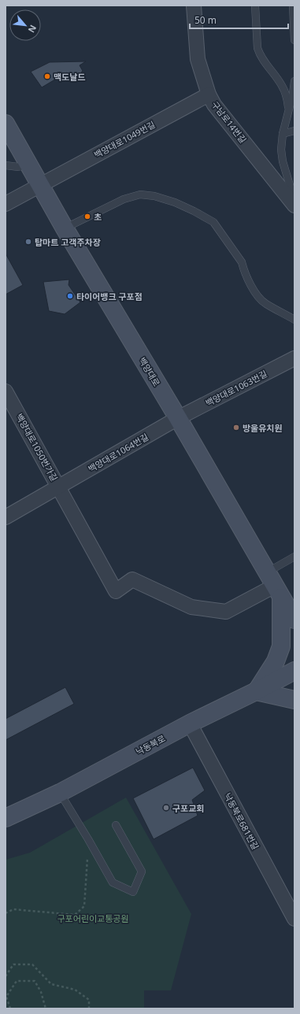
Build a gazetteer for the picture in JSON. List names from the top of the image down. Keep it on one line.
{"streets":{"main road":["백양대로","낙동북로"],"street":["구남로14번길","백양대로1049번길","백양대로1063번길","백양대로1050번가길","백양대로1064번길","낙동북로681번길"]},"crossings":[["구남로14번길","백양대로1049번길"],["백양대로1049번길","백양대로"],["백양대로","백양대로1063번길"],["백양대로","백양대로1064번길"],["백양대로1063번길","백양대로1064번길"],["백양대로1050번가길","백양대로1064번길"],["낙동북로","낙동북로681번길"]],"parks":["구포어린이교통공원"],"places":["맥도날드","초","탑마트 고객주차장","타이어뱅크 구포점","방울유치원","구포교회"],"scale_bar":"50 m","north":"bottom right"}
